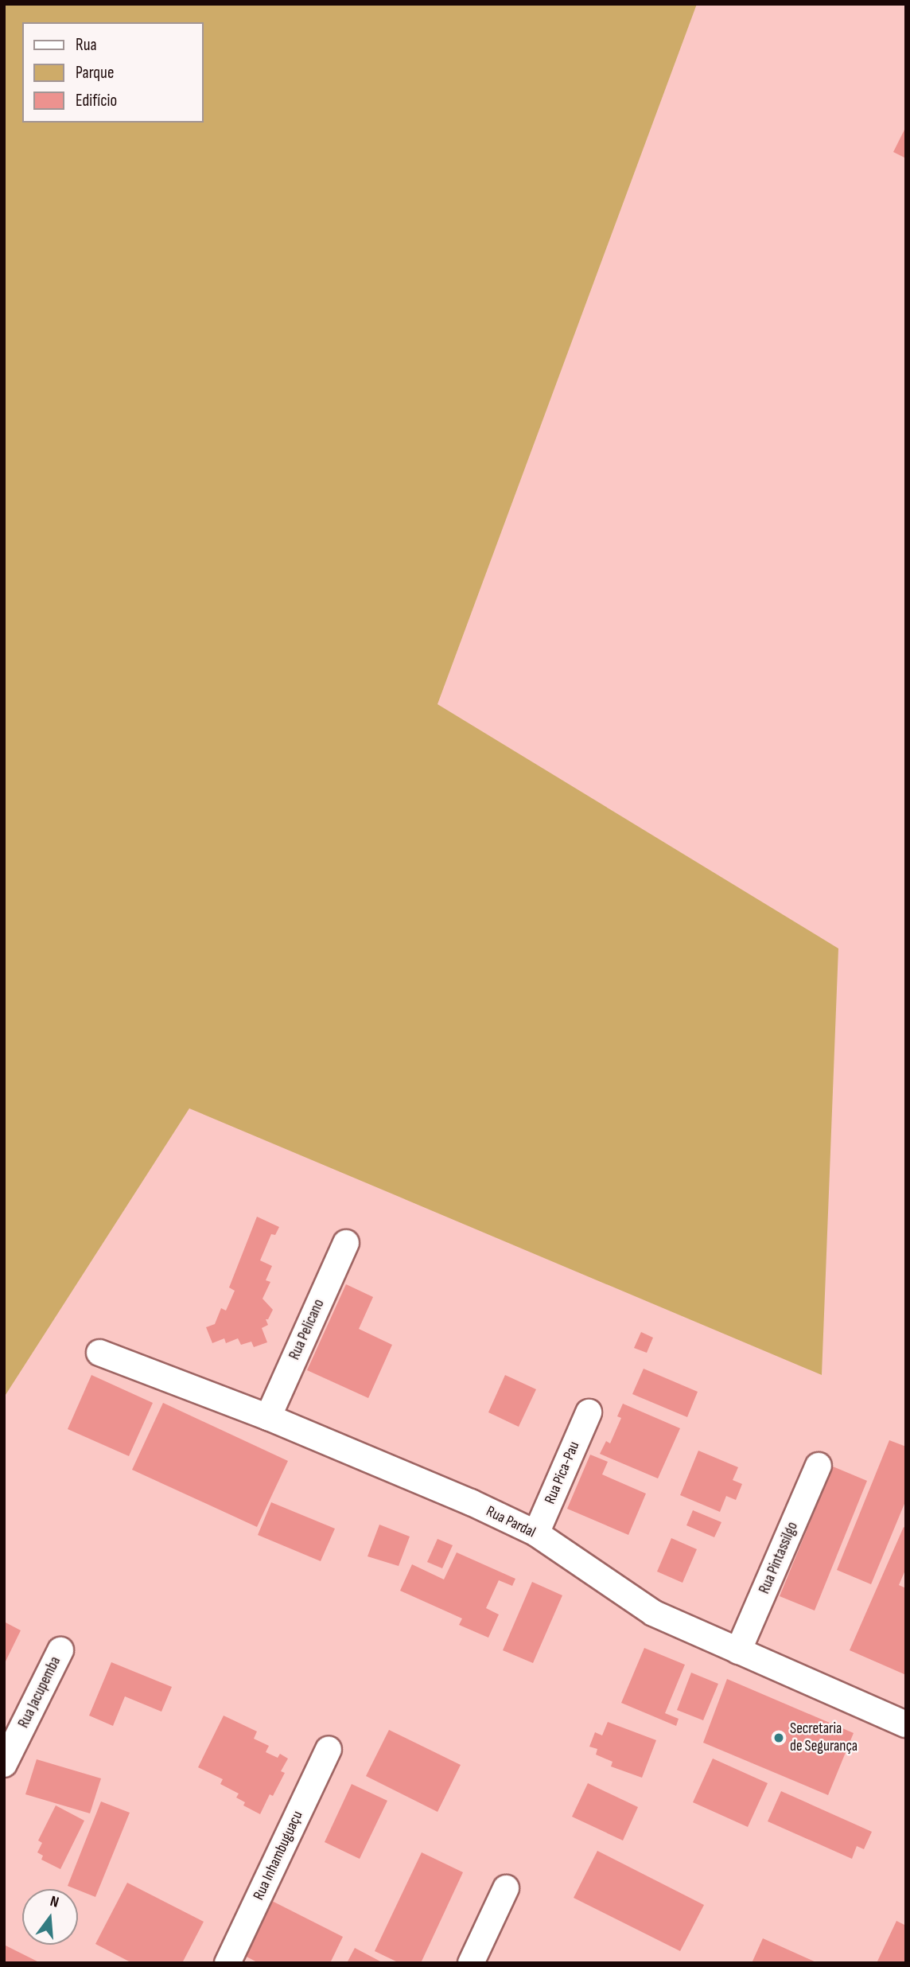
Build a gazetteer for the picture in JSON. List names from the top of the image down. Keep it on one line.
{"streets":{"street":["Rua Pelicano","Rua Pica-Pau","Rua Pardal","Rua Pintassilgo","Rua Jacupemba","Rua Inhambuguaçu"]},"crossings":[["Rua Pelicano","Rua Pardal"],["Rua Pica-Pau","Rua Pardal"],["Rua Pardal","Rua Pintassilgo"]],"places":["Secretaria de Segurança"],"legend":["Rua","Parque","Edifício"],"north":"top"}
